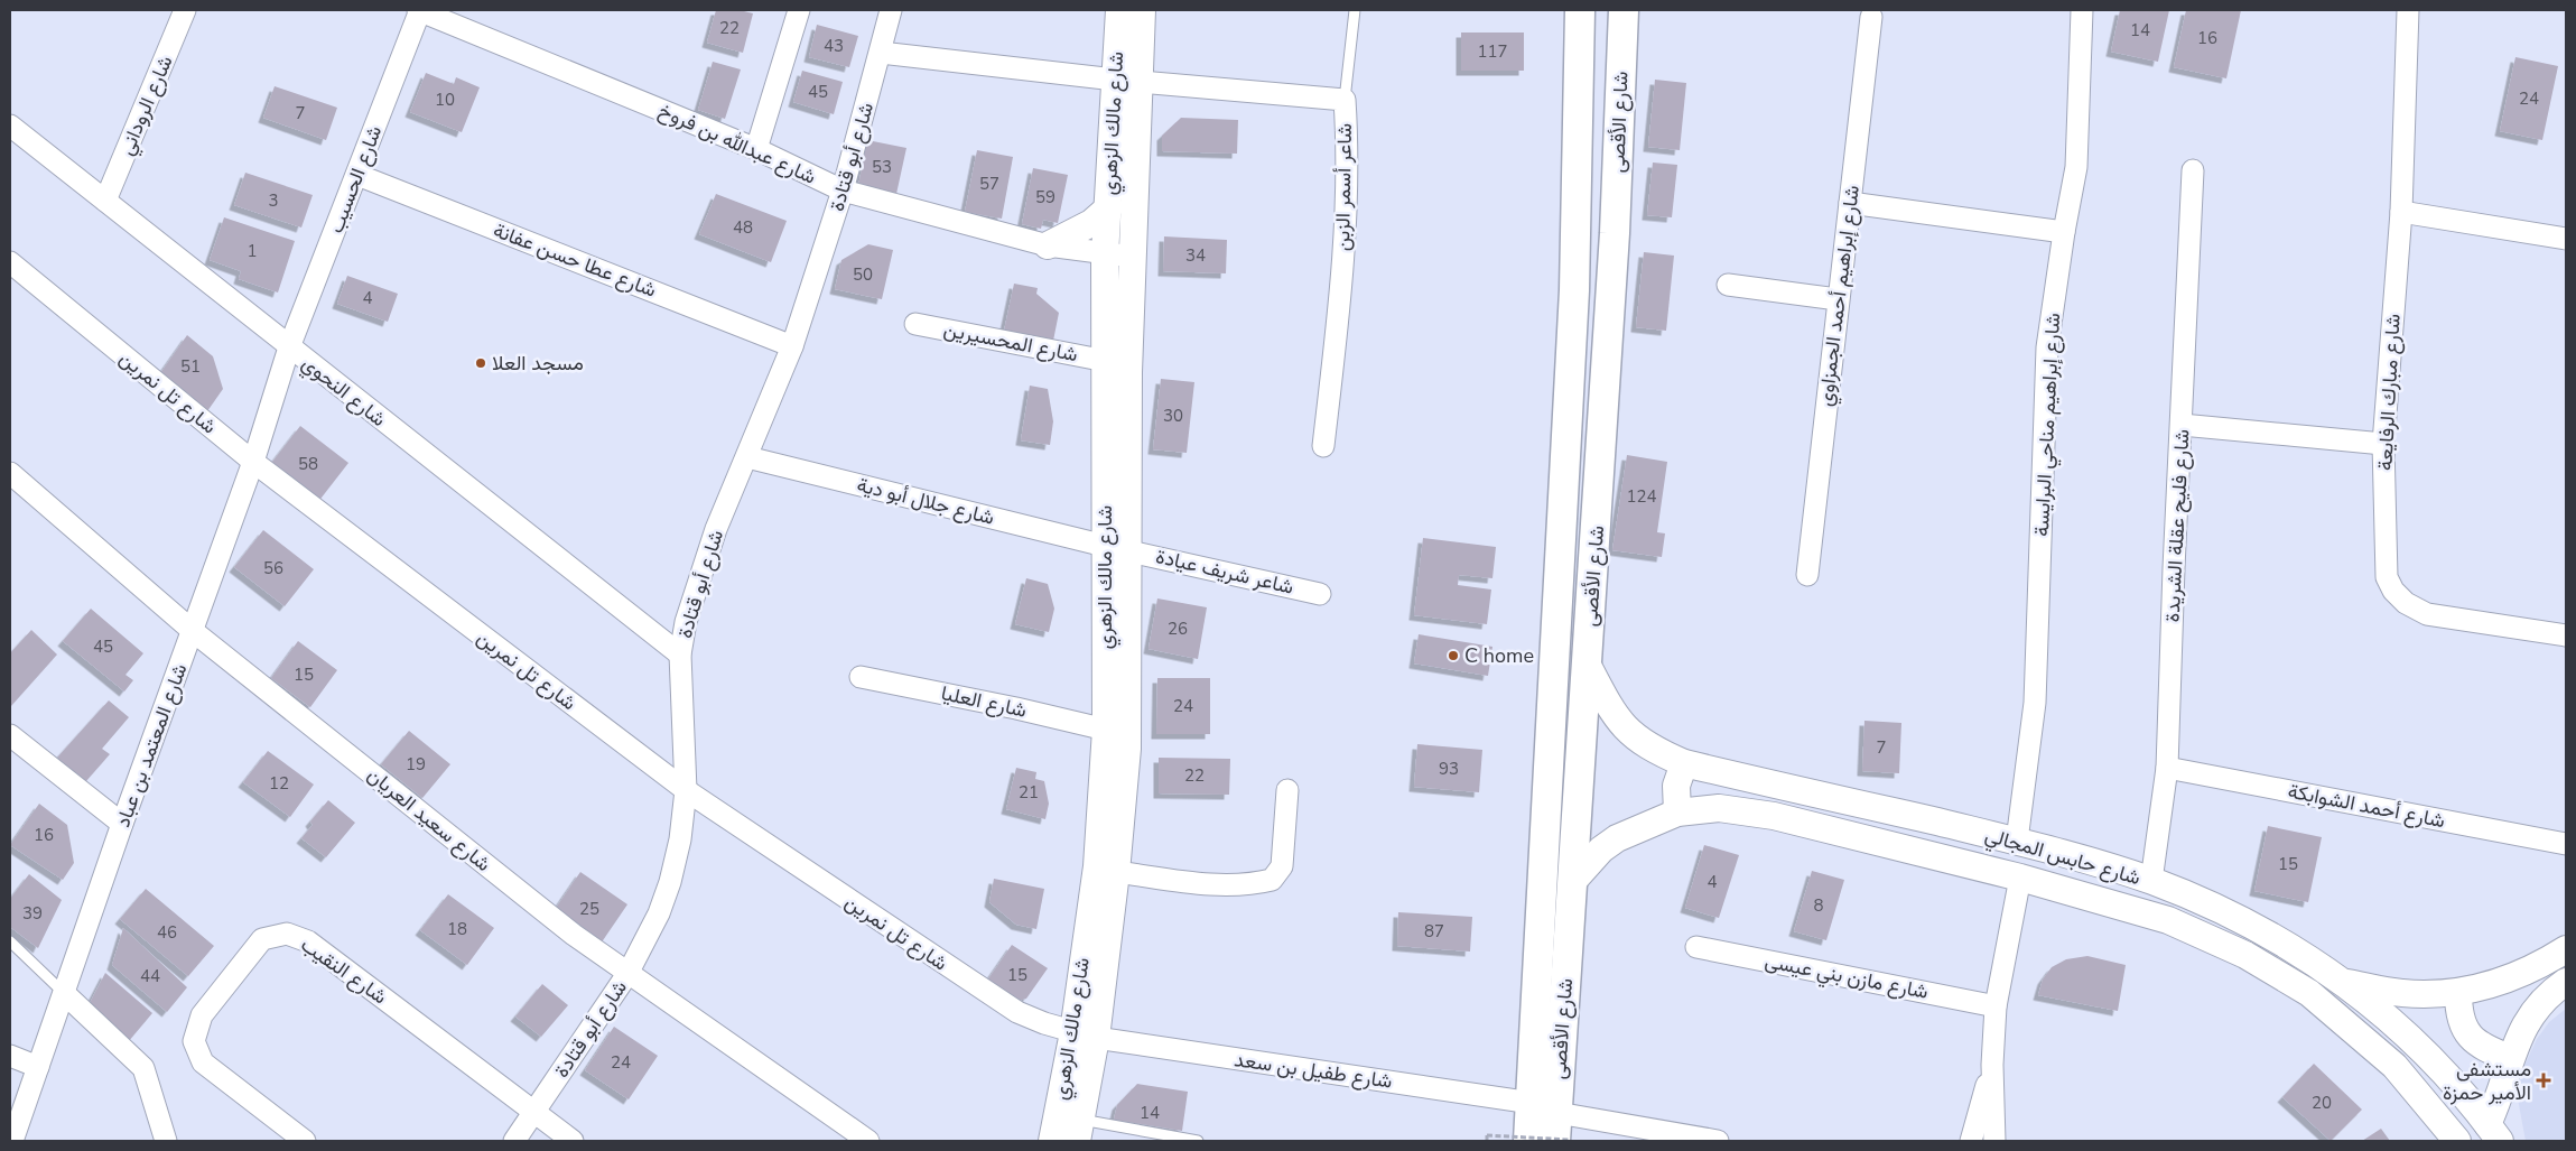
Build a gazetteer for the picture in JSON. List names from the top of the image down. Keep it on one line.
{"streets":{"main road":["شارع الأقصى"],"street":["شارع الروداني","شارع مالك الزهري","شارع عبدالله بن فروخ","شارع أبو قتادة","شارع الحسيب","شاعر أسمر الزبن","شارع عطا حسن عفانة","شارع إبراهيم أحمد الجمزاوي","شارع المحسيرين","شارع النحوي","شارع تل نمرين","شارع مبارك الرفايعة","شارع إبراهيم مناحي البرايسة","شارع جلال أبو دية","شارع فليح عقلة الشريدة","شاعر شريف عيادة","شارع العليا","شارع المعتمد بن عباد","شارع أحمد الشوابكة","شارع سعيد العريان","شارع حابس المجالي","شارع النقيب","شارع مازن بني عيسى","شارع طفيل بن سعد"]},"crossings":[["شارع الروداني","شارع النحوي"],["شارع الأقصى","شارع حابس المجالي"],["شارع الأقصى","شارع طفيل بن سعد"],["شارع مالك الزهري","شارع عبدالله بن فروخ"],["شارع مالك الزهري","شاعر أسمر الزبن"],["شارع مالك الزهري","شارع المحسيرين"],["شارع مالك الزهري","شارع تل نمرين"],["شارع مالك الزهري","شارع جلال أبو دية"],["شارع مالك الزهري","شاعر شريف عيادة"],["شارع مالك الزهري","شارع العليا"],["شارع مالك الزهري","شارع طفيل بن سعد"],["شارع عبدالله بن فروخ","شارع أبو قتادة"],["شارع عبدالله بن فروخ","شارع الحسيب"],["شارع أبو قتادة","شاعر أسمر الزبن"],["شارع أبو قتادة","شارع عطا حسن عفانة"],["شارع أبو قتادة","شارع النحوي"],["شارع أبو قتادة","شارع تل نمرين"],["شارع أبو قتادة","شارع جلال أبو دية"],["شارع أبو قتادة","شارع سعيد العريان"],["شارع أبو قتادة","شارع النقيب"],["شارع الحسيب","شارع عطا حسن عفانة"],["شارع الحسيب","شارع النحوي"],["شارع الحسيب","شارع المعتمد بن عباد"],["شارع النحوي","شارع المعتمد بن عباد"],["شارع تل نمرين","شارع المعتمد بن عباد"],["شارع تل نمرين","شارع طفيل بن سعد"],["شارع إبراهيم مناحي البرايسة","شارع حابس المجالي"],["شارع جلال أبو دية","شاعر شريف عيادة"],["شارع فليح عقلة الشريدة","شارع أحمد الشوابكة"],["شارع فليح عقلة الشريدة","شارع حابس المجالي"],["شارع المعتمد بن عباد","شارع سعيد العريان"]],"places":{"other":["مسجد العلا","C home"],"health":["مستشفى الأمير حمزة"]},"house_numbers":["22","14","16","43","117","45","24","10","7","53","57","59","3","48","1","34","50","4","51","30","58","124","56","26","45","15","24","7","19","93","22","12","21","16","15","4","8","25","39","18","87","46","15","44","24","20","14"]}
